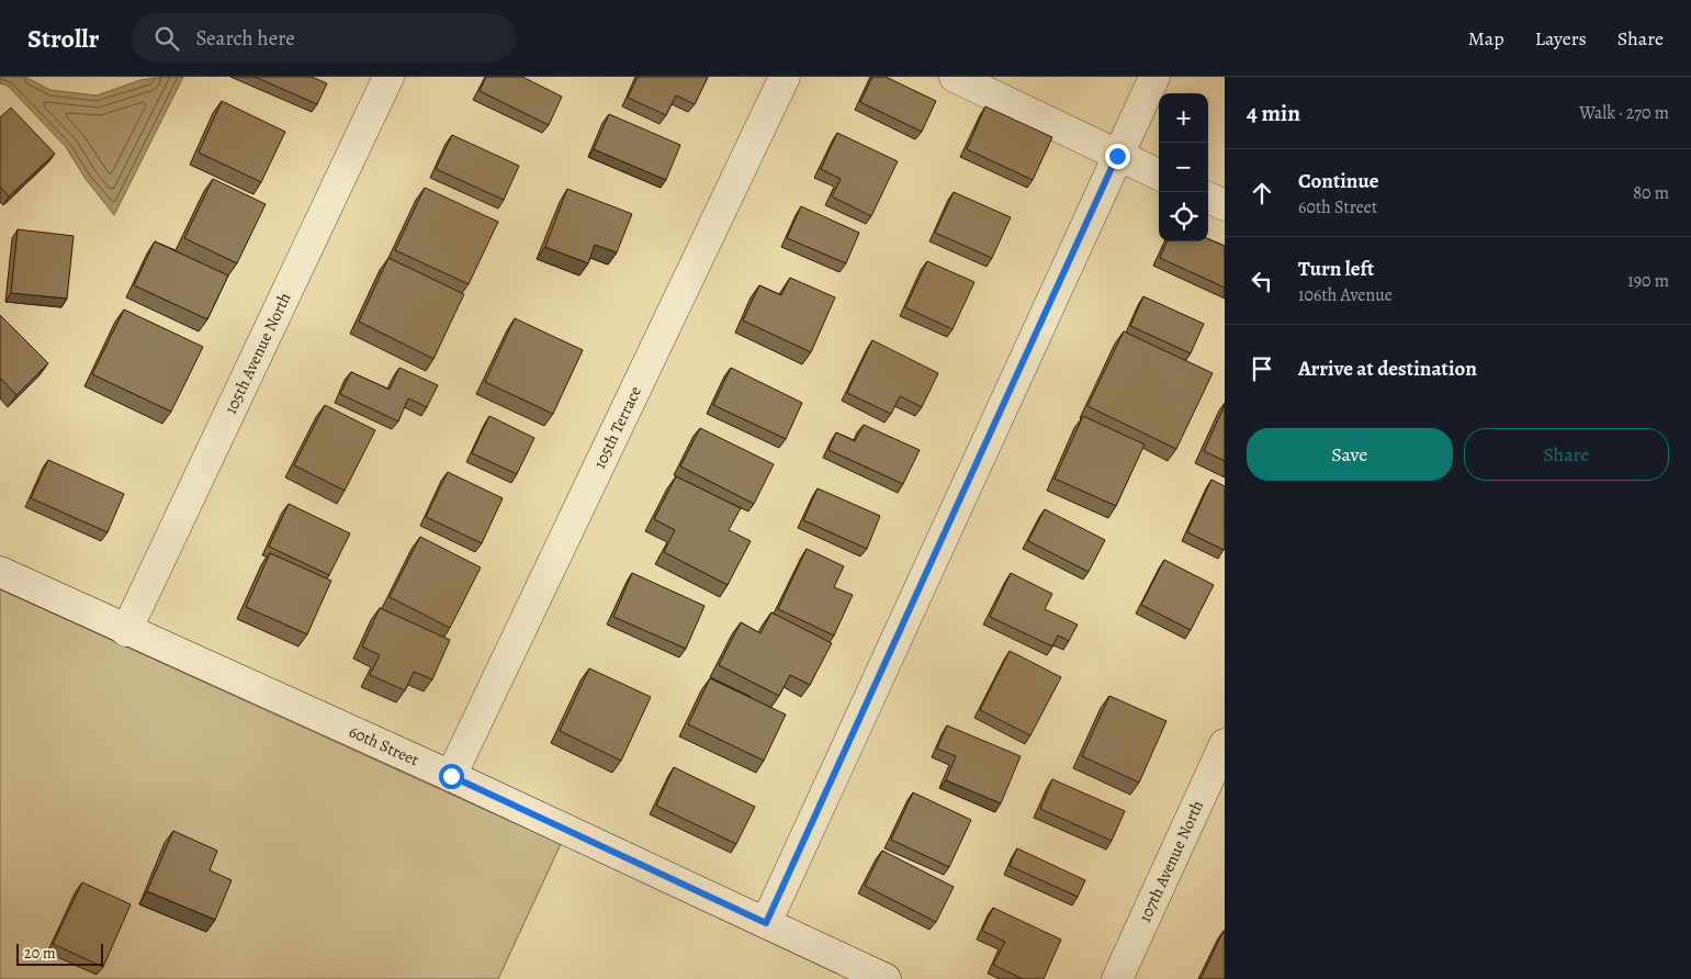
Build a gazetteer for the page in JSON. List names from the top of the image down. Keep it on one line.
{"streets":{"street":["105th Avenue North","105th Terrace","60th Street","107th Avenue North"]},"crossings":[["105th Avenue North","60th Street"],["105th Terrace","60th Street"]],"scale_bar":"20 m","page":{"header":"Strollr","search":"Search here","nav":["Map","Layers","Share"],"heading":["4 min","Walk · 270 m"],"map_buttons":["+","−"],"list":[["Continue","60th Street","80 m"],["Turn left","106th Avenue","190 m"],"Arrive at destination"],"buttons":["Save","Share"],"scale":"20 m"}}
